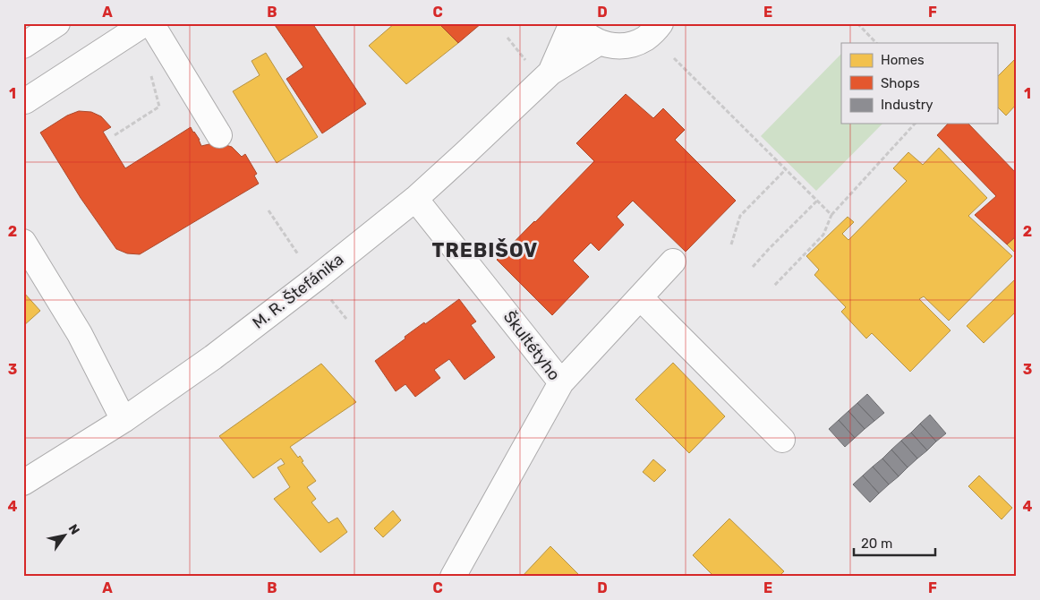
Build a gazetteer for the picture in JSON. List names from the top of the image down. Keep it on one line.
{"streets":{"street":["M. R. Štefánika","Škultétyho"]},"crossings":[["M. R. Štefánika","Škultétyho"]],"districts":["TREBIŠOV"],"legend":["Homes","Shops","Industry"],"scale_bar":"20 m","north":"top right","grid":{"columns":["A","B","C","D","E","F"],"rows":["1","2","3","4"]}}
